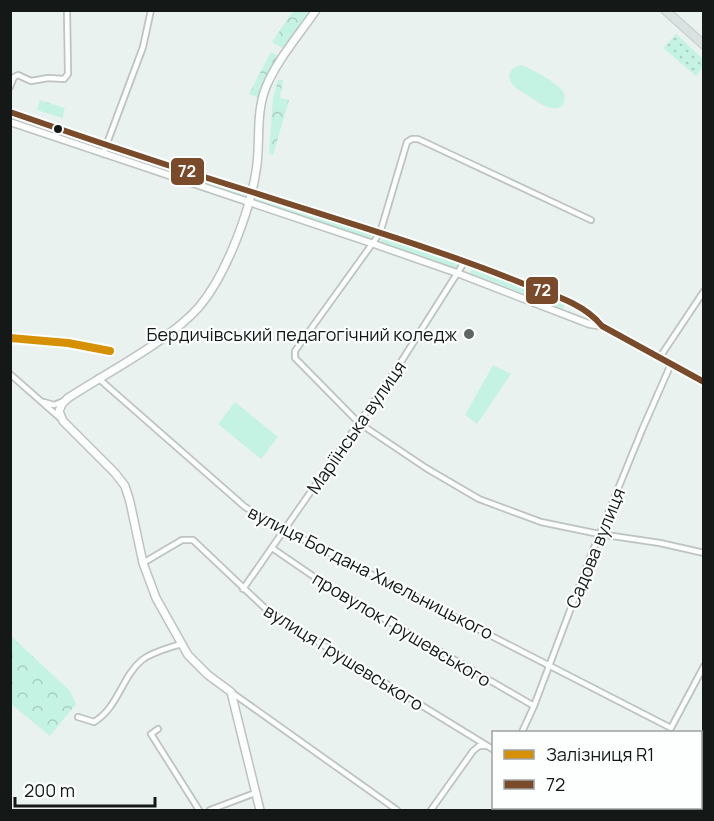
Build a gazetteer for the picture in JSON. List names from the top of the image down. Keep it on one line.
{"streets":{"street":["Маріїнська вулиця","Садова вулиця","вулиця Богдана Хмельницького","провулок Грушевського","вулиця Грушевського"]},"crossings":[["Маріїнська вулиця","вулиця Богдана Хмельницького"],["Маріїнська вулиця","провулок Грушевського"],["Маріїнська вулиця","вулиця Грушевського"],["Садова вулиця","вулиця Богдана Хмельницького"],["Садова вулиця","провулок Грушевського"]],"places":["Бердичівський педагогічний коледж"],"lines":["transit line 72","rail line R1"],"legend":["Залізниця R1","72"],"scale_bar":"200 m"}
